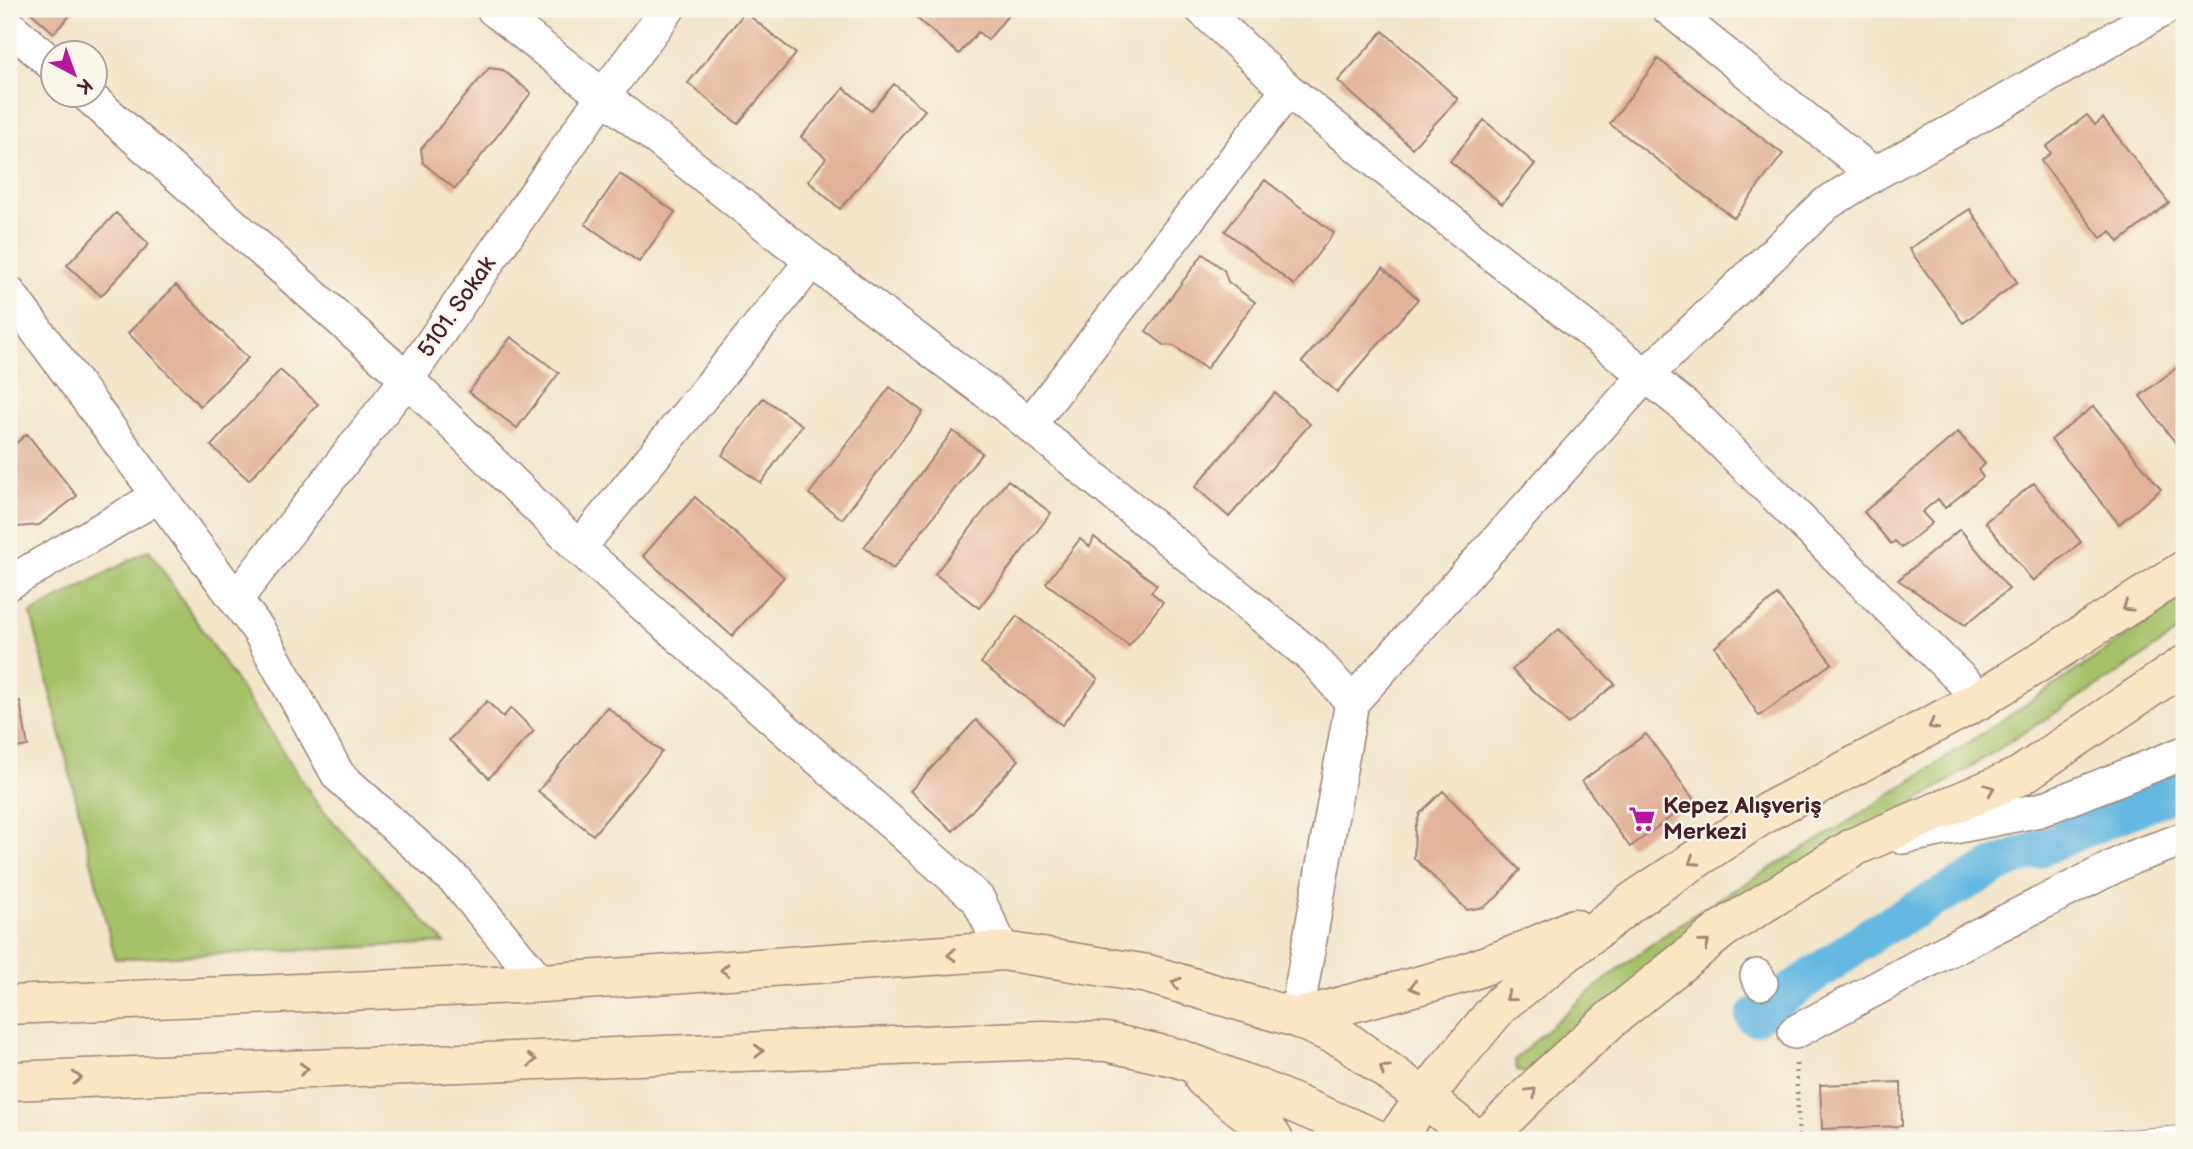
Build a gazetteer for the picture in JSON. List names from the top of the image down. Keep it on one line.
{"streets":{"street":["5101. Sokak"]},"places":{"supermarket":["Kepez Alışveriş Merkezi"]},"north":"bottom right"}
